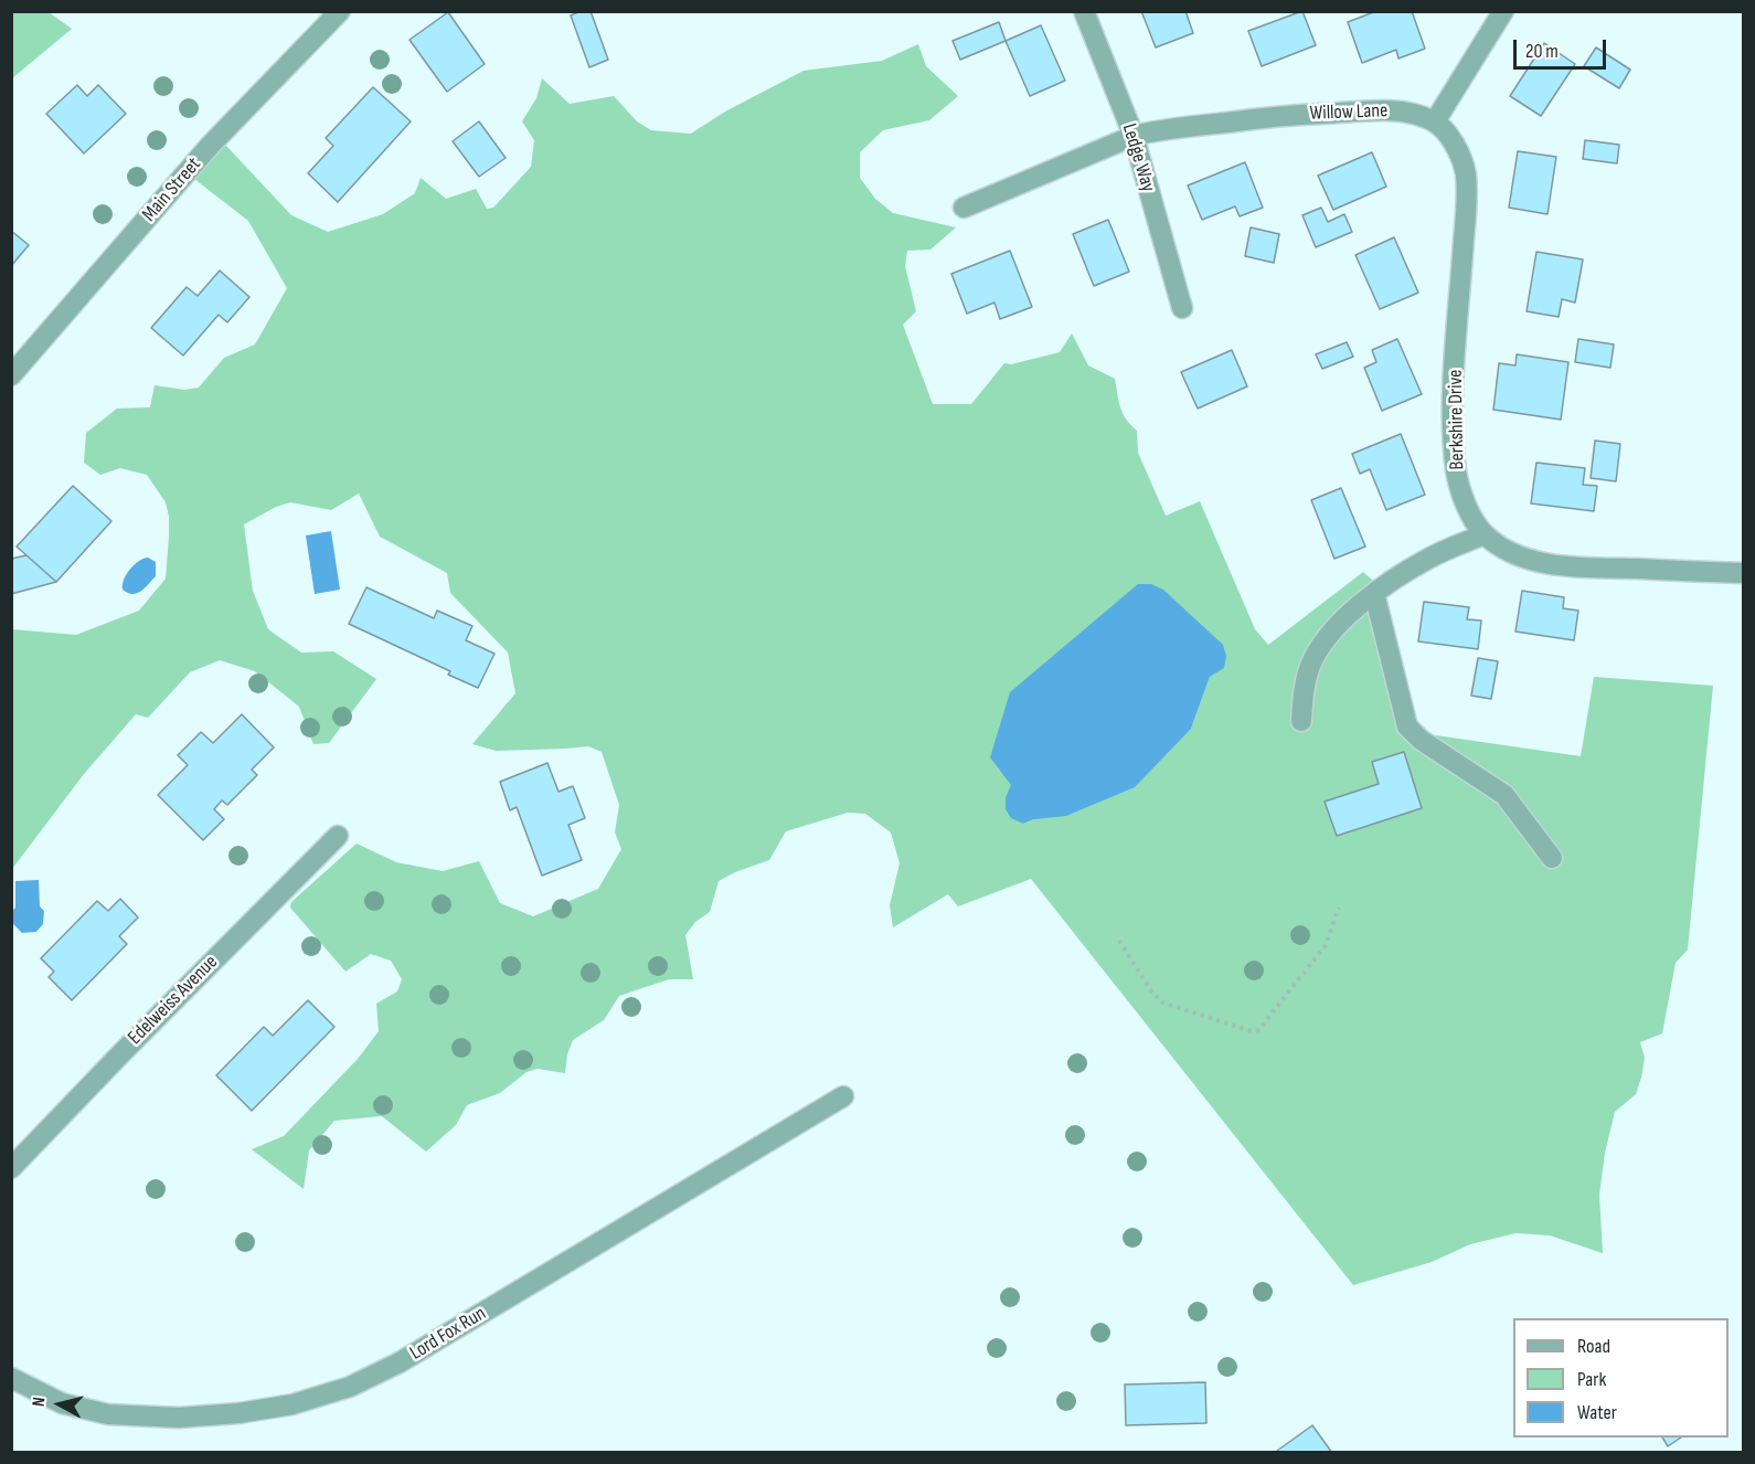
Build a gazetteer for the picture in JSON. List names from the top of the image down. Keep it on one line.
{"streets":{"street":["Willow Lane","Ledge Way","Main Street","Berkshire Drive","Edelweiss Avenue","Lord Fox Run"]},"crossings":[["Willow Lane","Ledge Way"],["Willow Lane","Berkshire Drive"]],"legend":["Road","Park","Water"],"scale_bar":"20 m","north":"left"}
